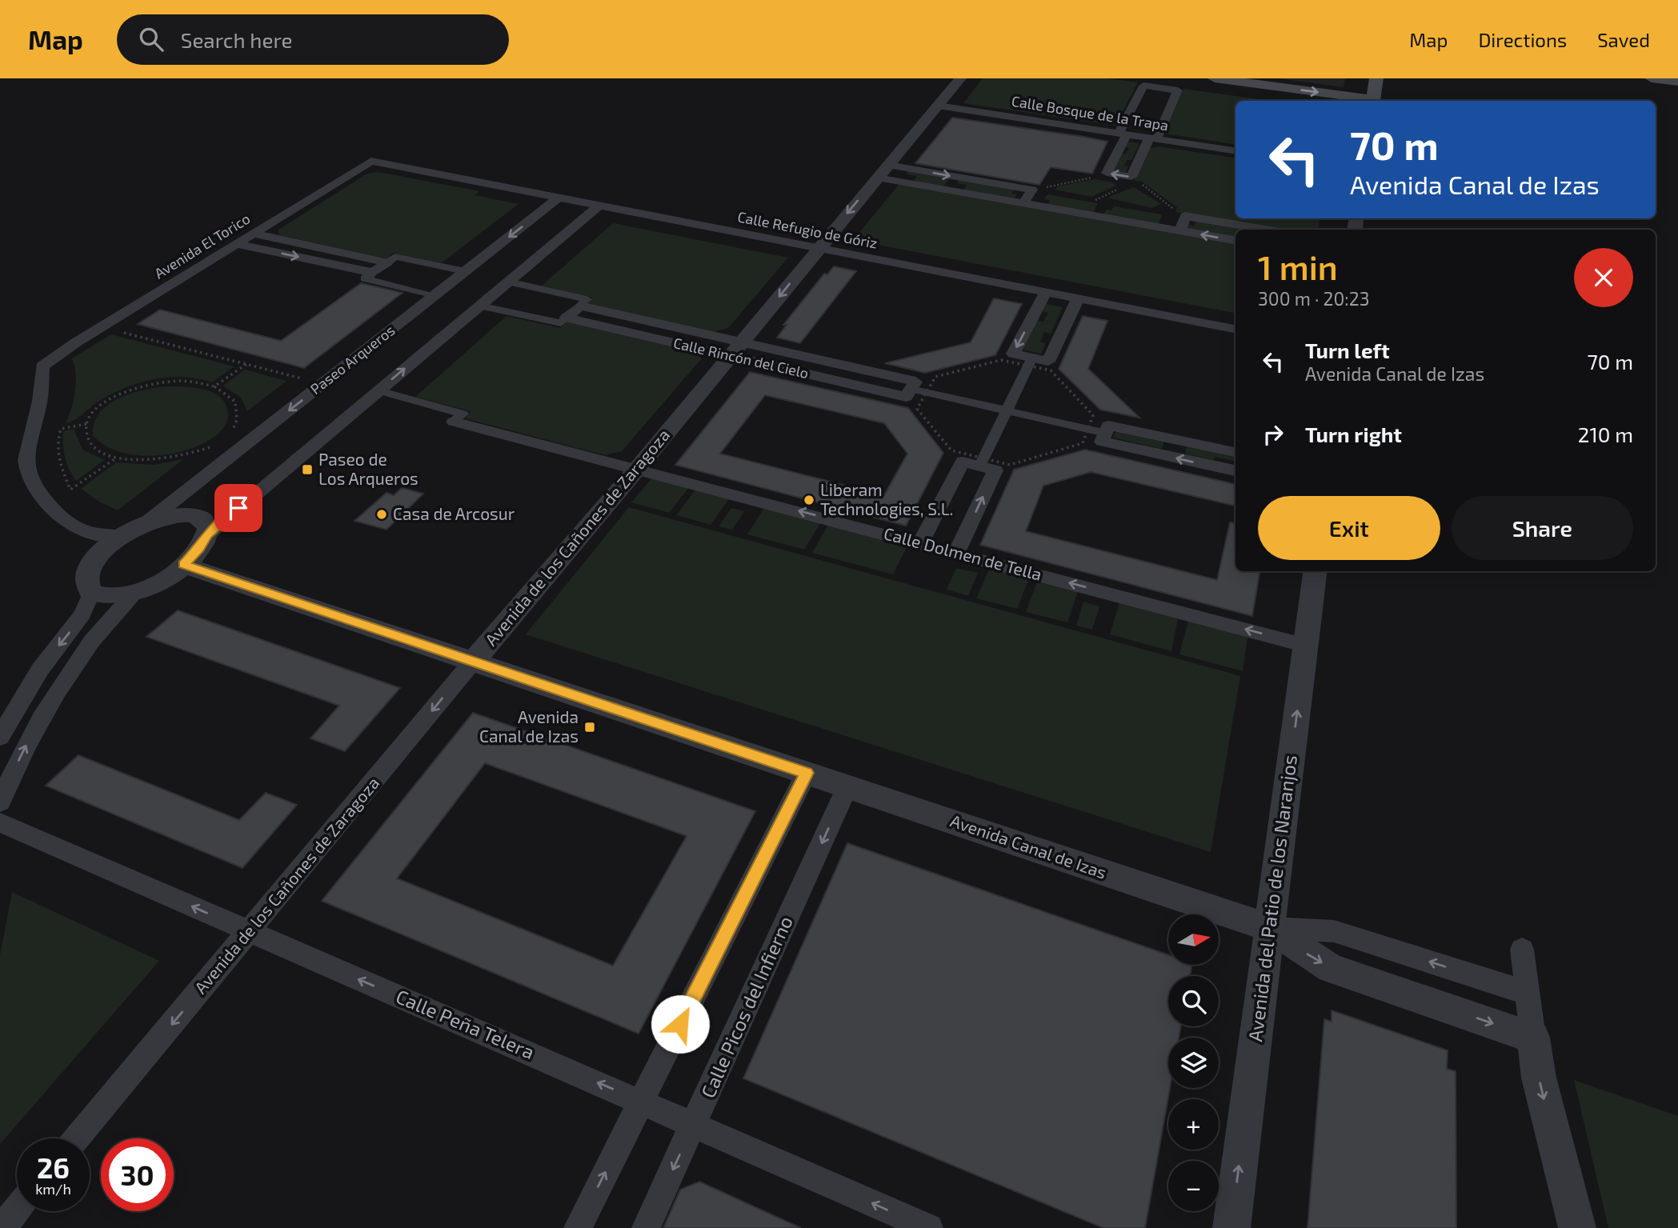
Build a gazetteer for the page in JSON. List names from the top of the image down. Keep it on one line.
{"streets":{"street":["Calle Bosque de la Trapa","Calle Refugio de Góriz","Avenida El Torico","Calle Rincón del Cielo","Paseo Arqueros","Avenida de los Cañones de Zaragoza","Calle Dolmen de Tella","Avenida Canal de Izas","Avenida del Patio de los Naranjos","Calle Picos del Infierno","Calle Peña Telera"]},"crossings":[["Calle Bosque de la Trapa","Avenida de los Cañones de Zaragoza"],["Calle Refugio de Góriz","Avenida El Torico"],["Calle Refugio de Góriz","Paseo Arqueros"],["Calle Refugio de Góriz","Avenida de los Cañones de Zaragoza"],["Calle Rincón del Cielo","Avenida de los Cañones de Zaragoza"],["Avenida de los Cañones de Zaragoza","Calle Dolmen de Tella"],["Avenida de los Cañones de Zaragoza","Avenida Canal de Izas"],["Avenida de los Cañones de Zaragoza","Calle Peña Telera"],["Calle Dolmen de Tella","Avenida del Patio de los Naranjos"],["Avenida Canal de Izas","Avenida del Patio de los Naranjos"],["Avenida Canal de Izas","Calle Picos del Infierno"],["Calle Picos del Infierno","Calle Peña Telera"]],"one_way":["Avenida de los Cañones de Zaragoza","Calle Dolmen de Tella","Avenida del Patio de los Naranjos","Calle Peña Telera"],"places":{"transit":["Paseo de Los Arqueros","Avenida Canal de Izas"],"other":["Liberam Technologies, S.L.","Casa de Arcosur"]},"north":"right","page":{"header":"Map","search":"Search here","nav":["Map","Directions","Saved"],"turn":["70 m","Avenida Canal de Izas"],"heading":["1 min","300 m · 20:23"],"list":[{"name":"Turn left","note":"Avenida Canal de Izas","value":"70 m"},{"name":"Turn right","value":"210 m"}],"buttons":["Exit","Share"],"map_buttons":["+","−"],"speed":"26 km/h","limit":"30"}}
